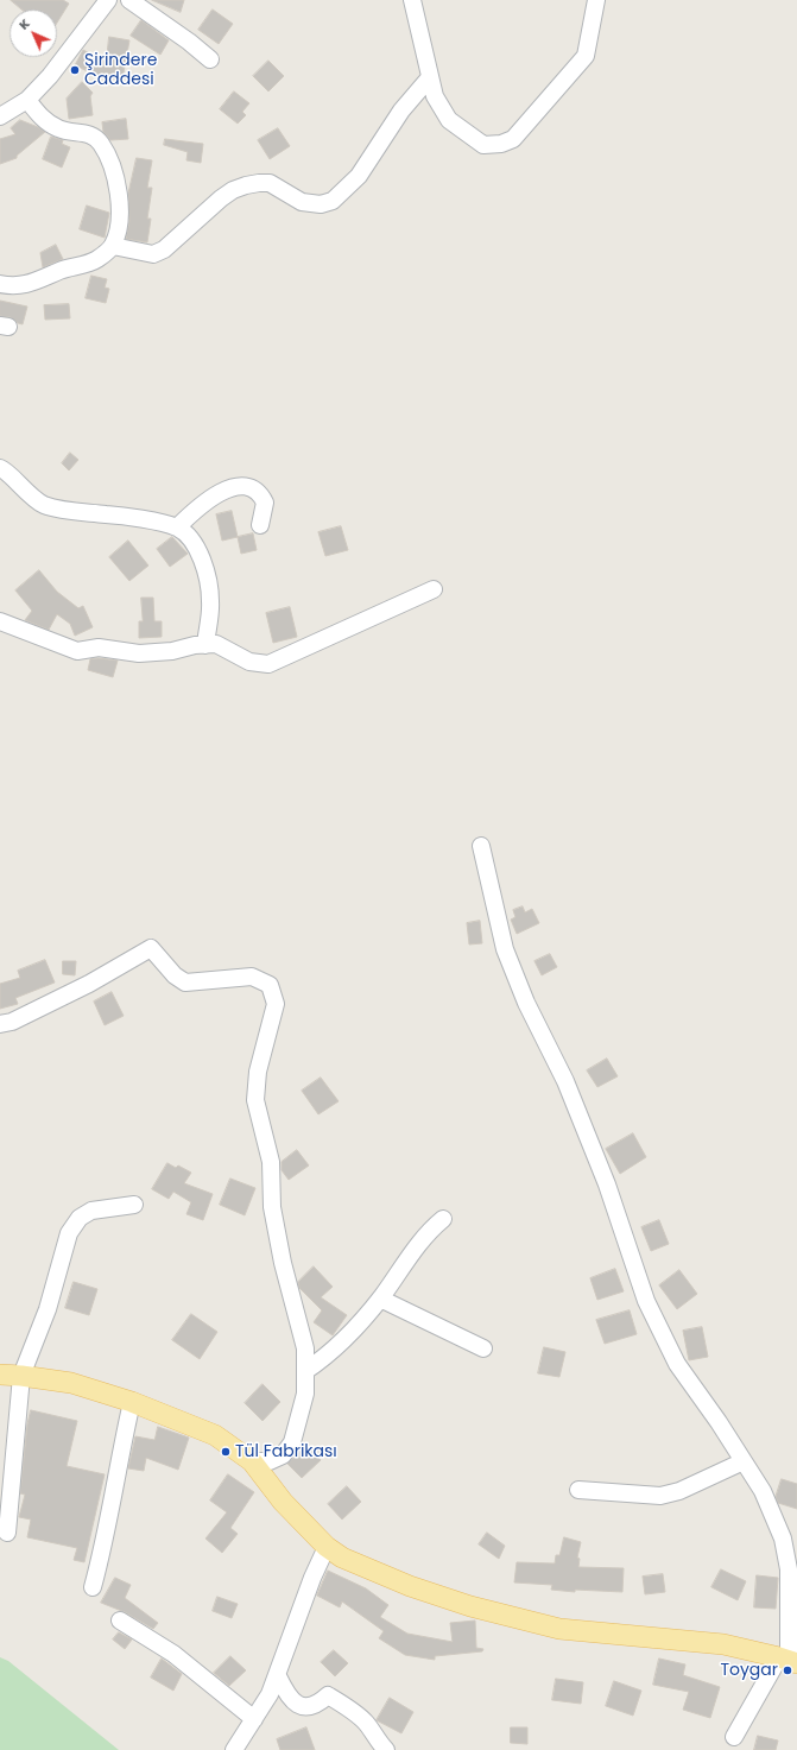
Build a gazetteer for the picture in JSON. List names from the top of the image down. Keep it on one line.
{"places":["Şirindere Caddesi","Tül Fabrikası","Toygar"],"north":"top left"}
